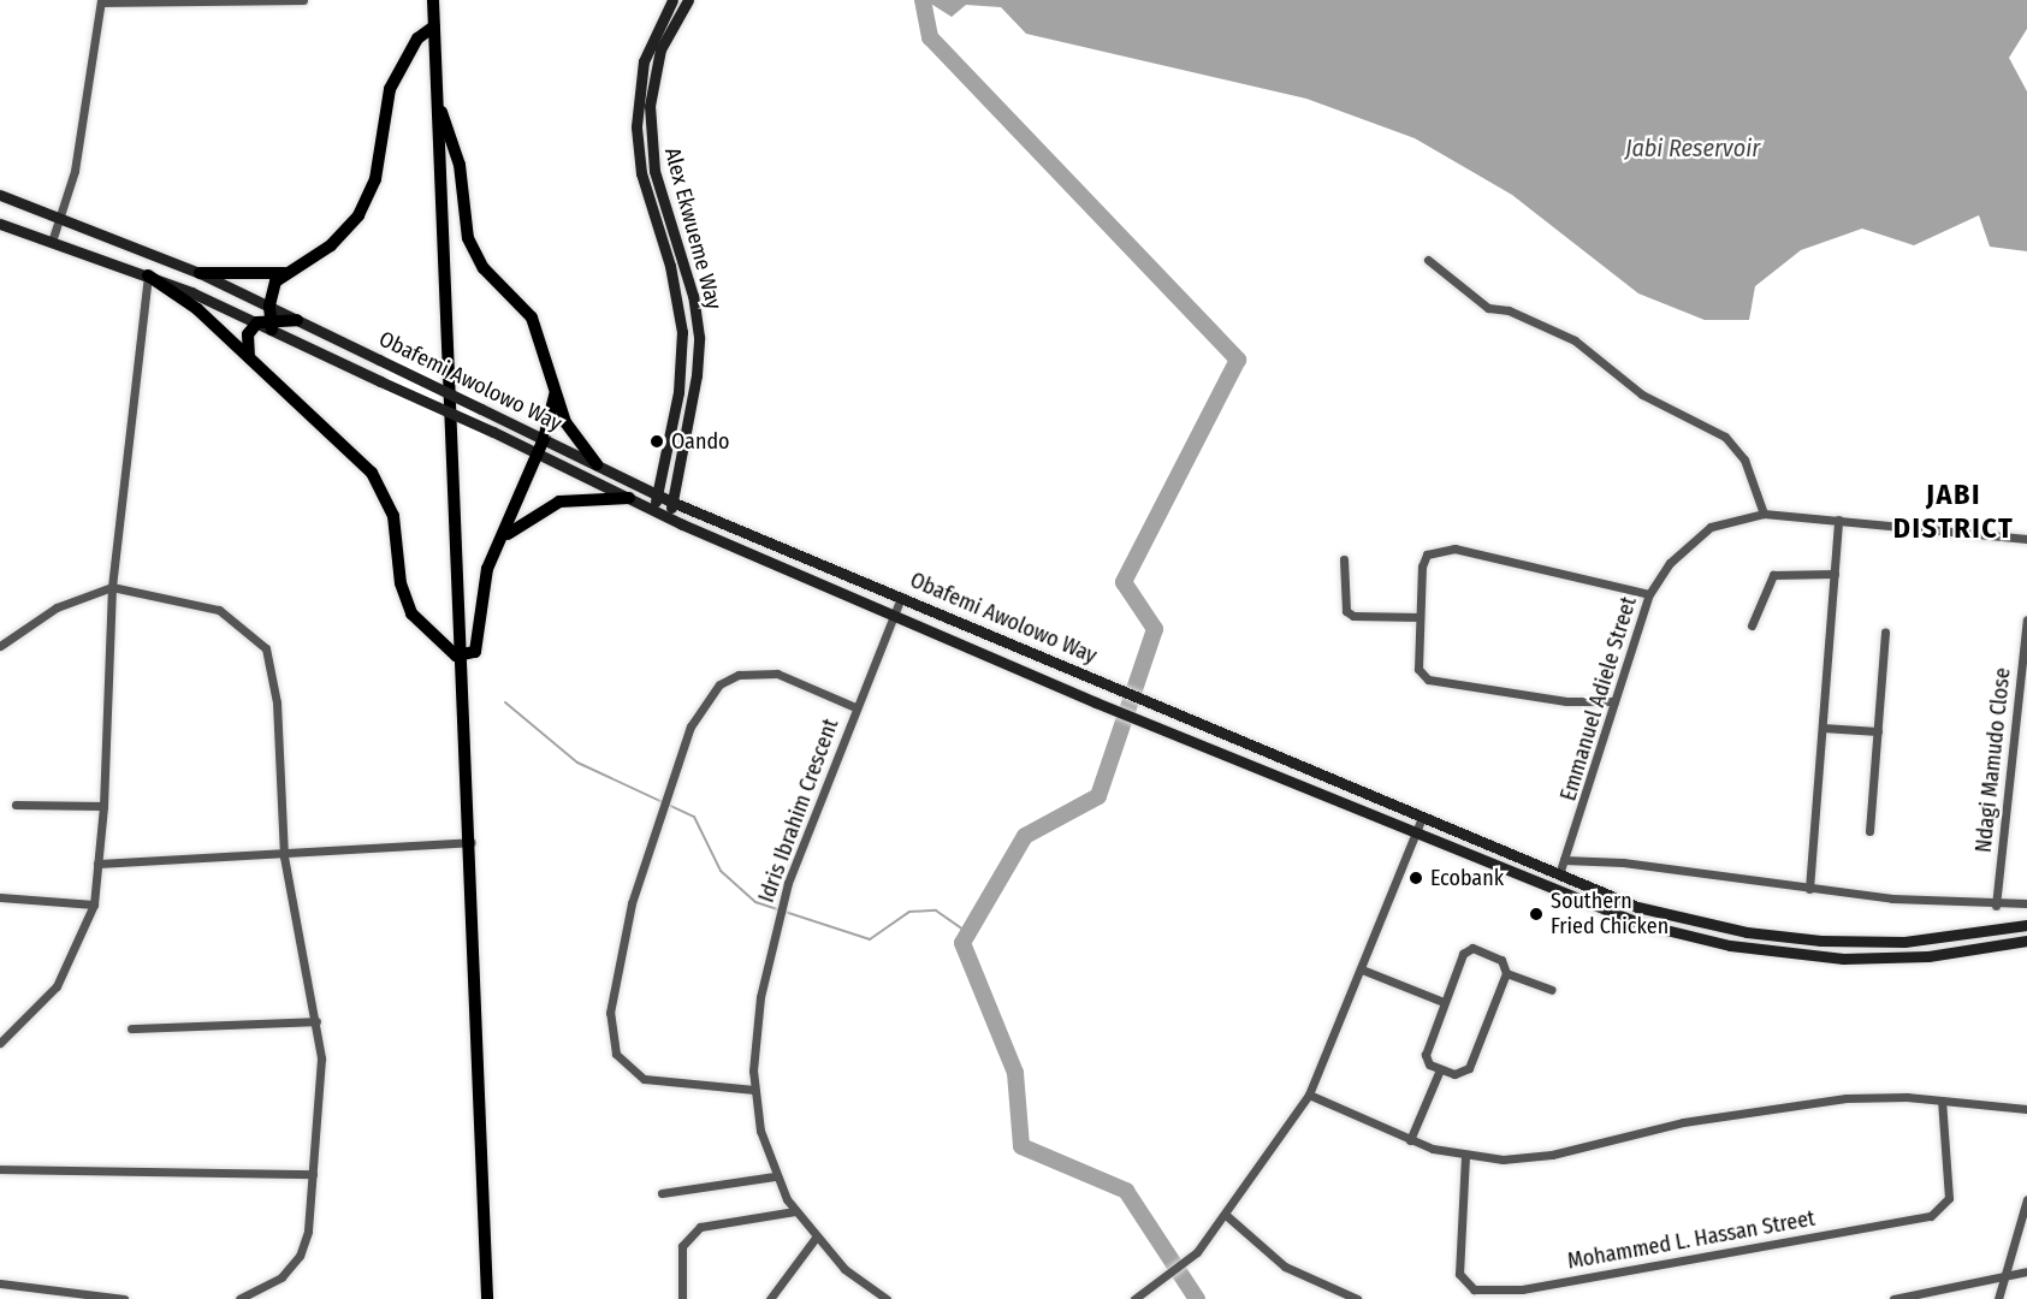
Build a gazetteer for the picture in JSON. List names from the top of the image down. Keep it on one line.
{"streets":{"main road":["Alex Ekwueme Way","Obafemi Awolowo Way"],"street":["Emmanuel Adiele Street","Ndagi Mamudo Close","Idris Ibrahim Crescent","Mohammed L. Hassan Street"]},"crossings":[["Alex Ekwueme Way","Obafemi Awolowo Way"],["Obafemi Awolowo Way","Emmanuel Adiele Street"],["Obafemi Awolowo Way","Idris Ibrahim Crescent"]],"districts":["JABI DISTRICT"],"water":["Jabi Reservoir"],"places":["Oando","Ecobank","Southern Fried Chicken"]}
